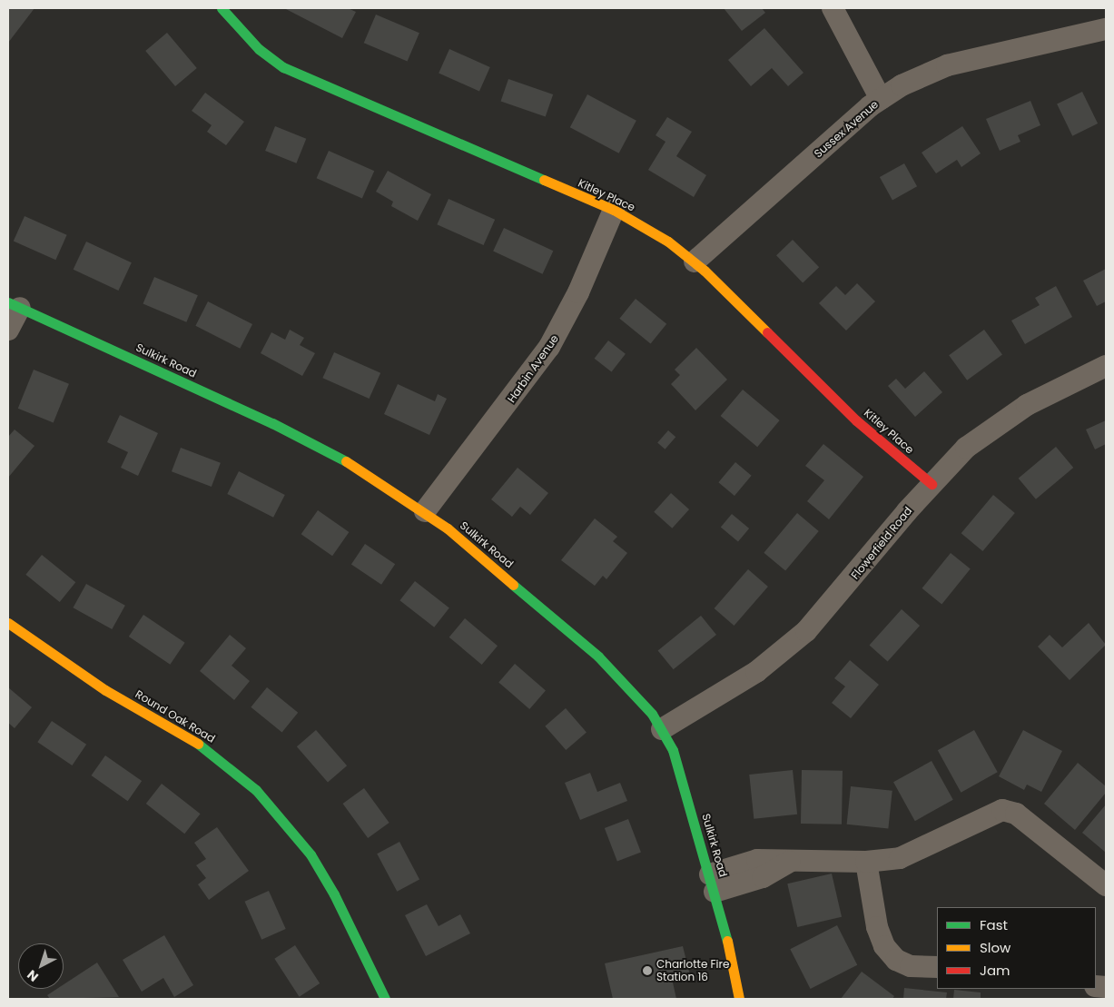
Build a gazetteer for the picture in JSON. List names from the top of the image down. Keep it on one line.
{"streets":{"street":["Sussex Avenue","Kitley Place","Sulkirk Road","Harbin Avenue","Flowerfield Road","Round Oak Road"]},"crossings":[["Sussex Avenue","Kitley Place"],["Kitley Place","Harbin Avenue"],["Kitley Place","Flowerfield Road"],["Sulkirk Road","Harbin Avenue"],["Sulkirk Road","Flowerfield Road"]],"places":["Charlotte Fire Station 16"],"legend":["Fast","Slow","Jam"],"north":"bottom left"}
